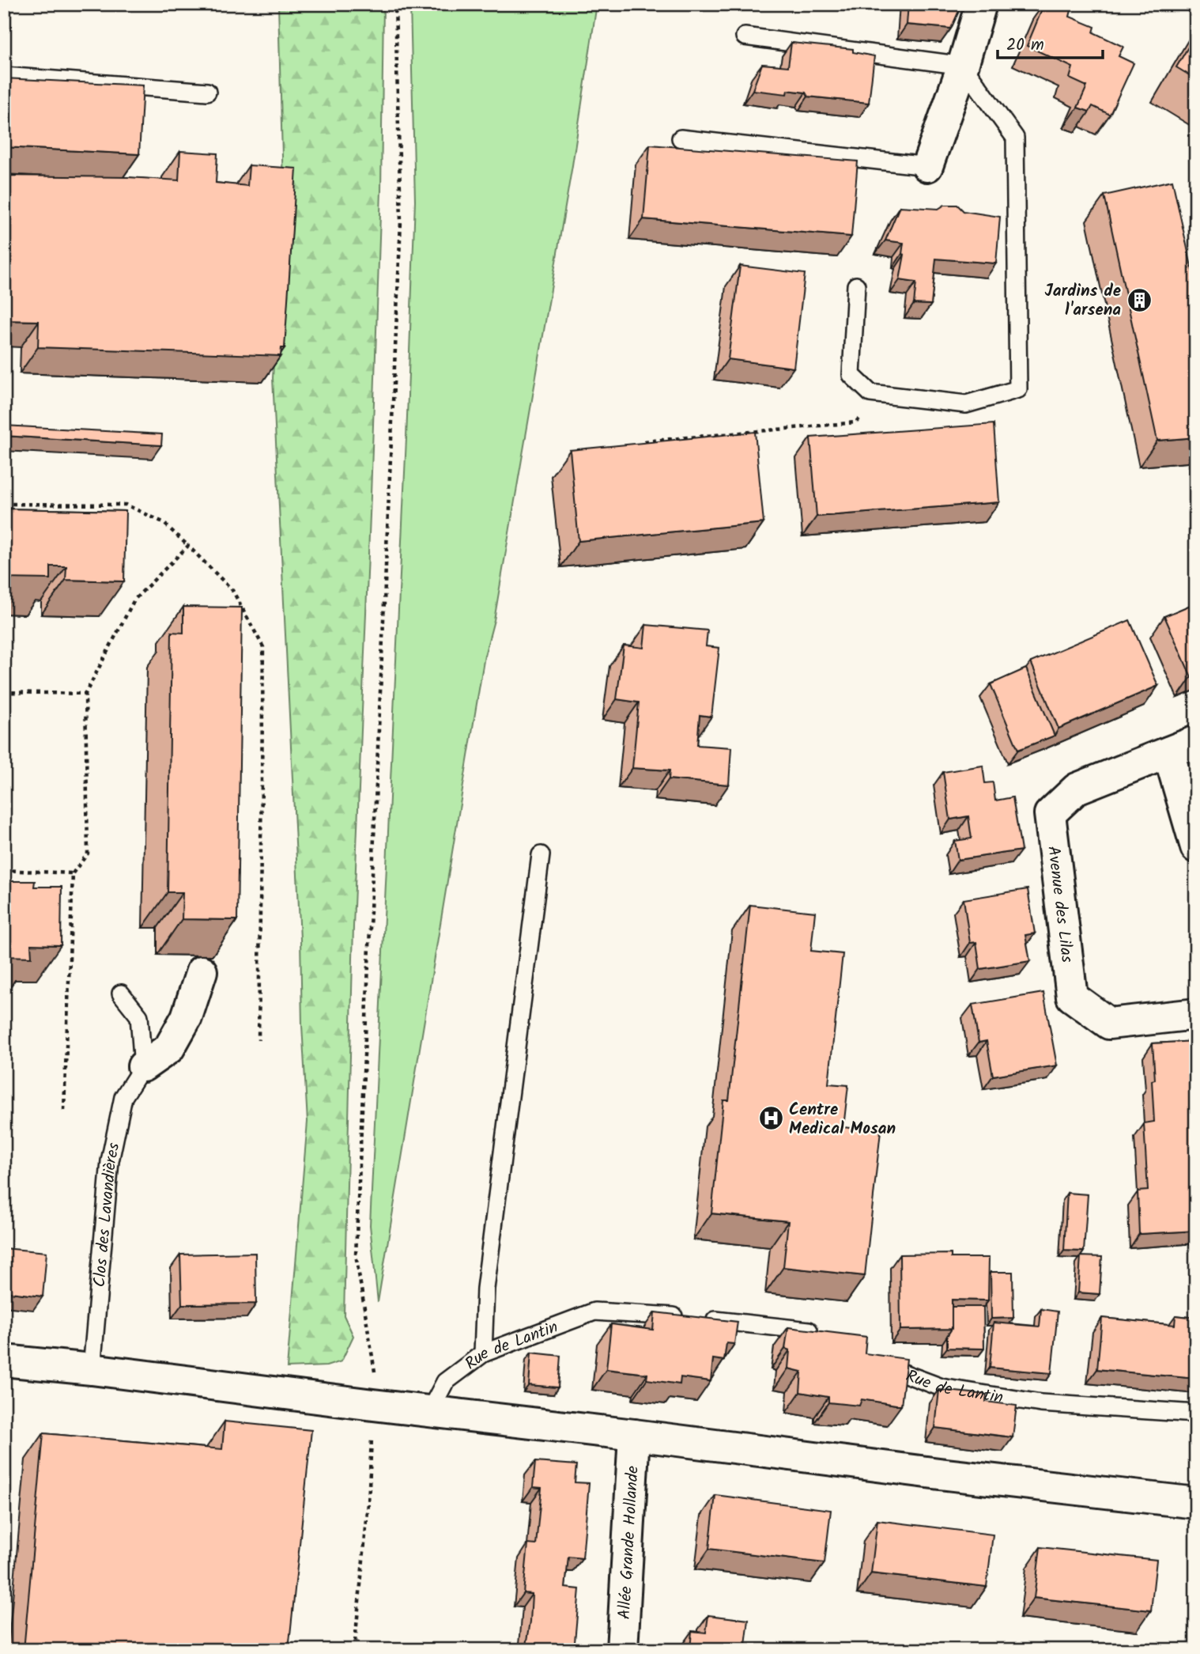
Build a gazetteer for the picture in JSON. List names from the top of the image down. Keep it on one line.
{"streets":{"street":["Avenue des Lilas","Clos des Lavandières","Allée Grande Hollande"],"lane":["Rue de Lantin"]},"places":{"building":["Jardins de l'arsena"],"hospital":["Centre Medical Mosan"]},"scale_bar":"20 m"}
